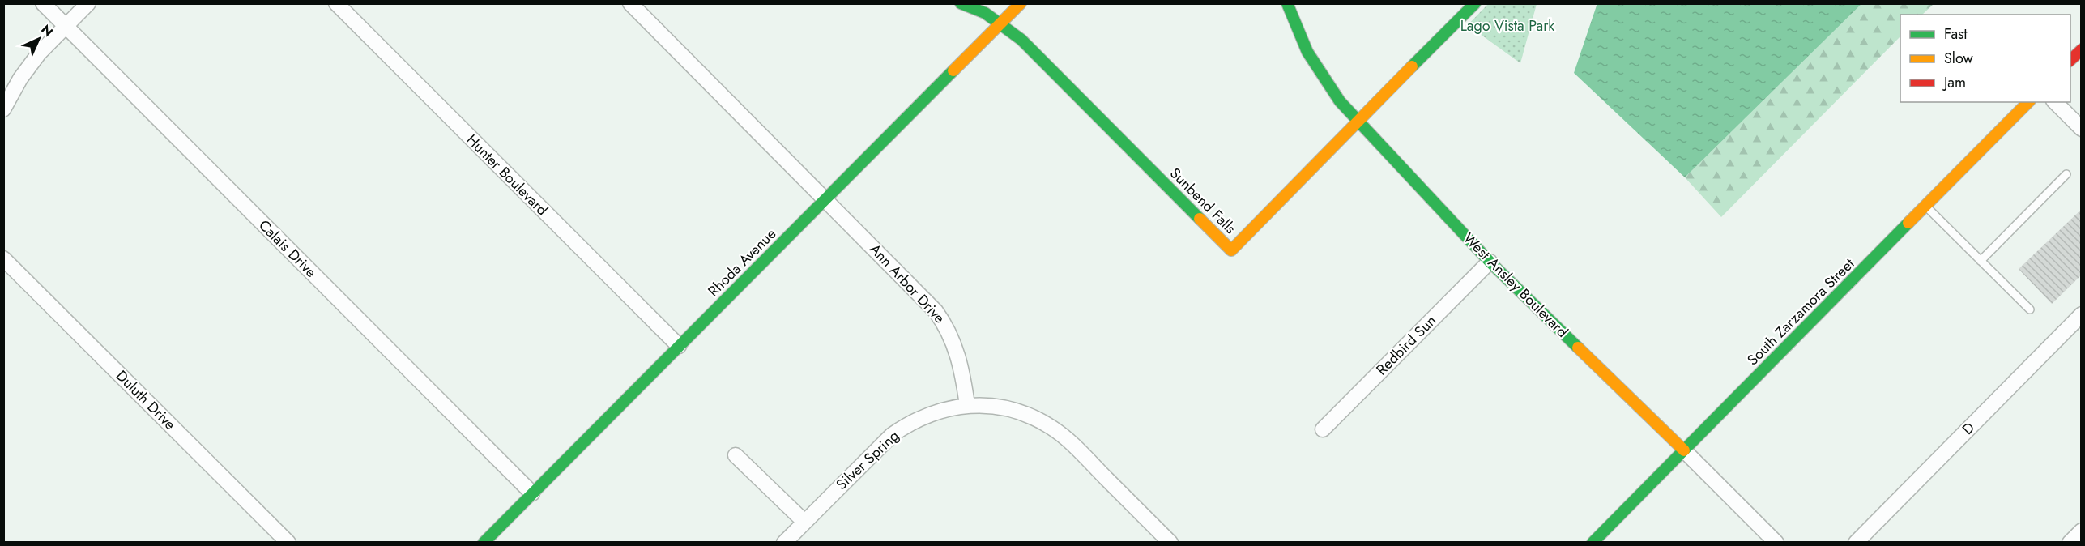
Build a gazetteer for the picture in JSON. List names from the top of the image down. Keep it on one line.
{"streets":{"street":["Hunter Boulevard","Sunbend Falls","Calais Drive","Rhoda Avenue","Ann Arbor Drive","West Ansley Boulevard","South Zarzamora Street","Redbird Sun","Duluth Drive","D","Silver Spring"]},"crossings":[["Hunter Boulevard","Rhoda Avenue"],["Sunbend Falls","Rhoda Avenue"],["Sunbend Falls","West Ansley Boulevard"],["Calais Drive","Rhoda Avenue"],["Rhoda Avenue","Ann Arbor Drive"],["Ann Arbor Drive","Silver Spring"],["West Ansley Boulevard","South Zarzamora Street"],["West Ansley Boulevard","Redbird Sun"]],"parks":["Lago Vista Park"],"legend":["Fast","Slow","Jam"],"north":"top right"}
